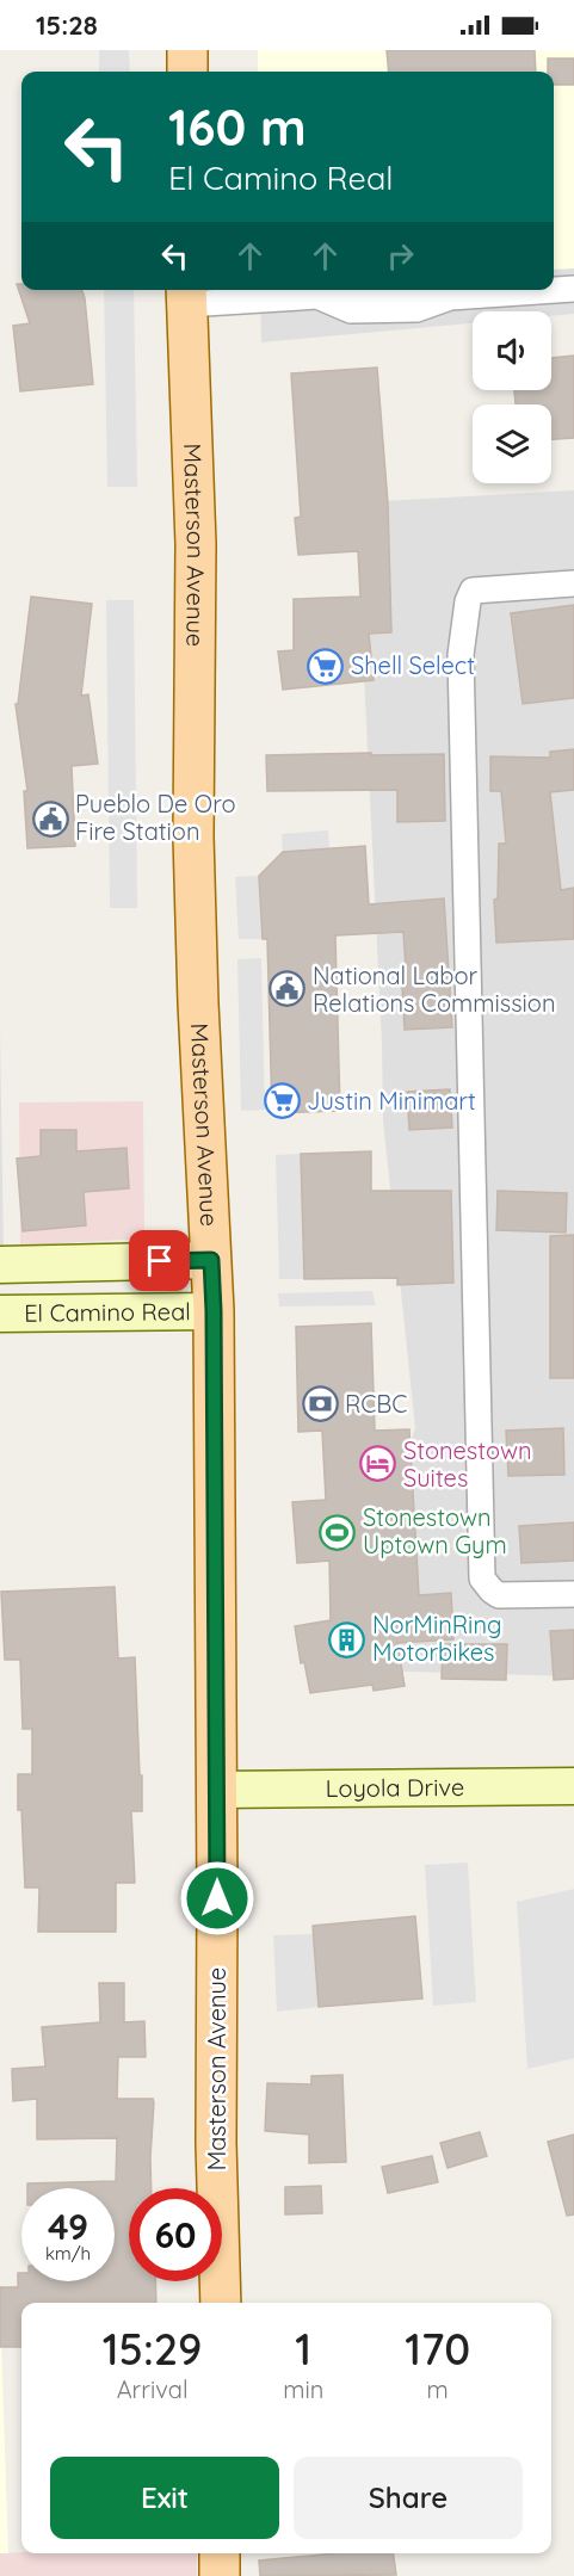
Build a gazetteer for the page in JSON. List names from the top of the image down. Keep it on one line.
{"streets":{"main road":["Masterson Avenue"],"street":["El Camino Real","Loyola Drive"]},"crossings":[["Masterson Avenue","El Camino Real"],["Masterson Avenue","Loyola Drive"]],"places":{"supermarket":["Shell Select","Justin Minimart"],"public building":["Pueblo De Oro Fire Station","National Labor Relations Commission"],"bank":["RCBC"],"hotel":["Stonestown Suites"],"sports":["Stonestown Uptown Gym"],"building":["NorMinRing Motorbikes"]},"page":{"status":"15:28","turn":["160 m","El Camino Real"],"speed":"49 km/h","limit":"60","eta":["15:29","Arrival","1","min","170","m"],"buttons":["Exit","Share"]}}
